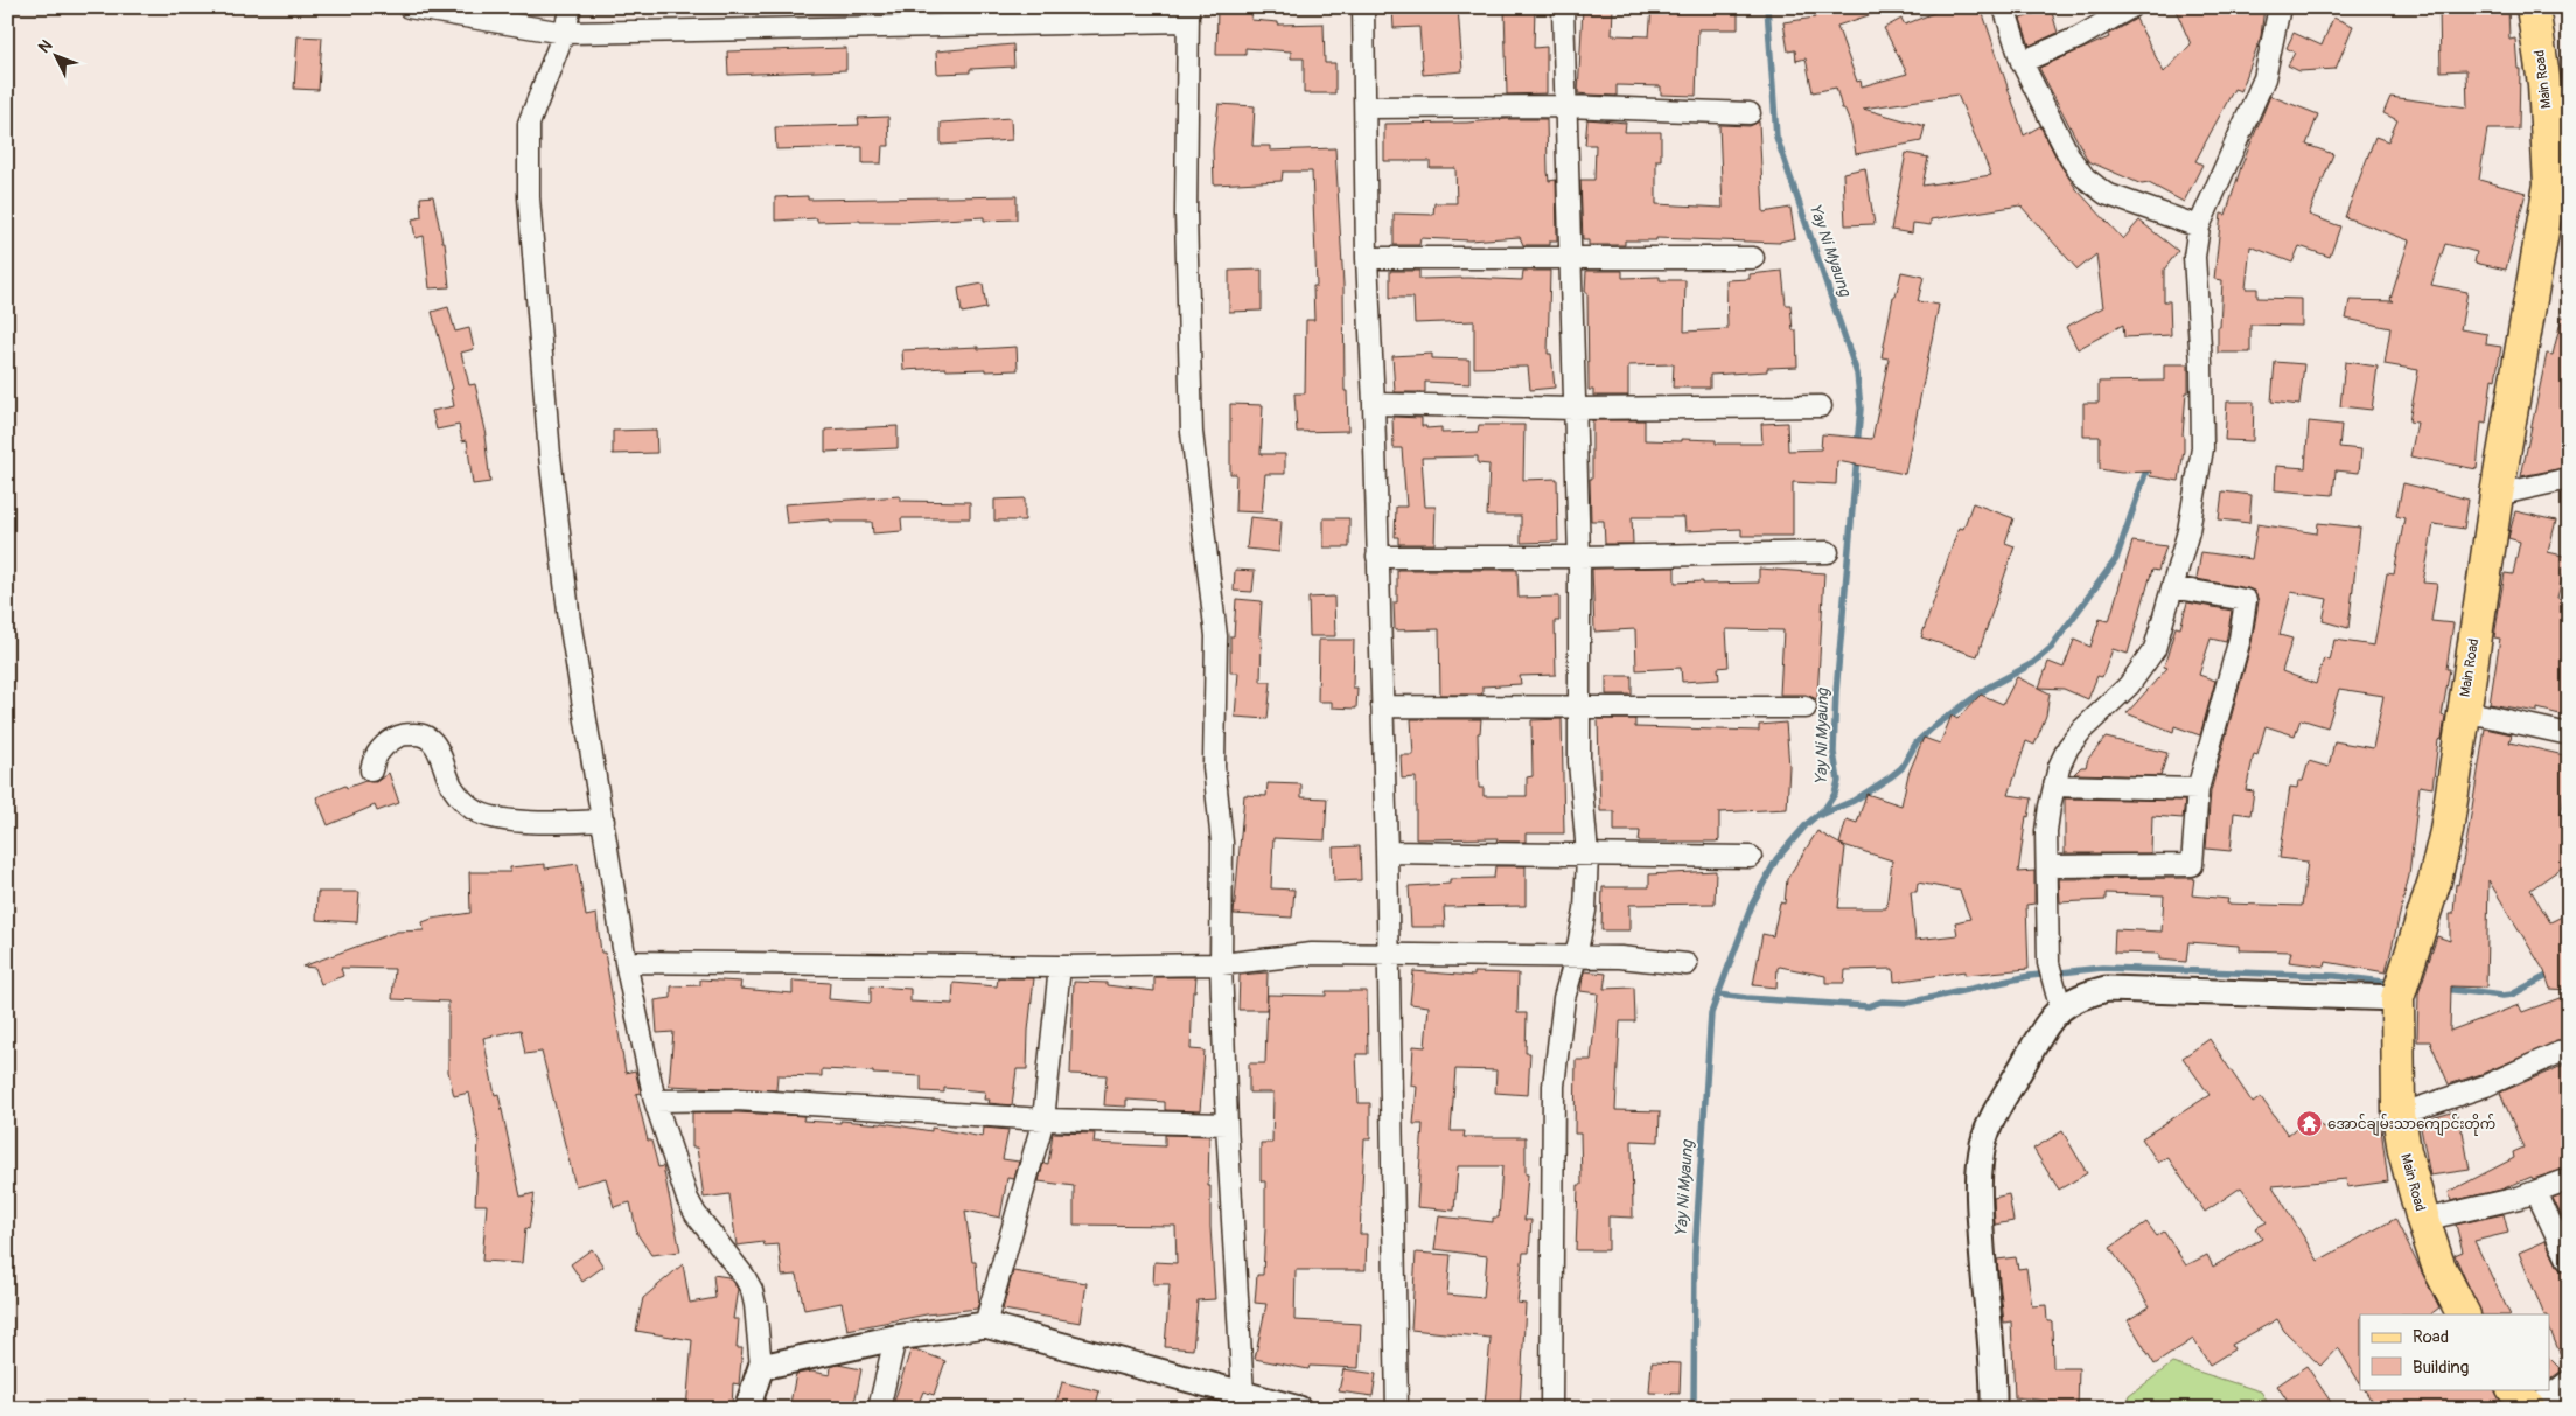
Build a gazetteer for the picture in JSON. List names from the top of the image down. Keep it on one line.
{"streets":{"main road":["Main Road"]},"water":["Yay Ni Myaung"],"places":{"temple":["အောင်ချမ်းသာကျောင်းတိုက်"]},"legend":["Road","Building"],"north":"top left"}
